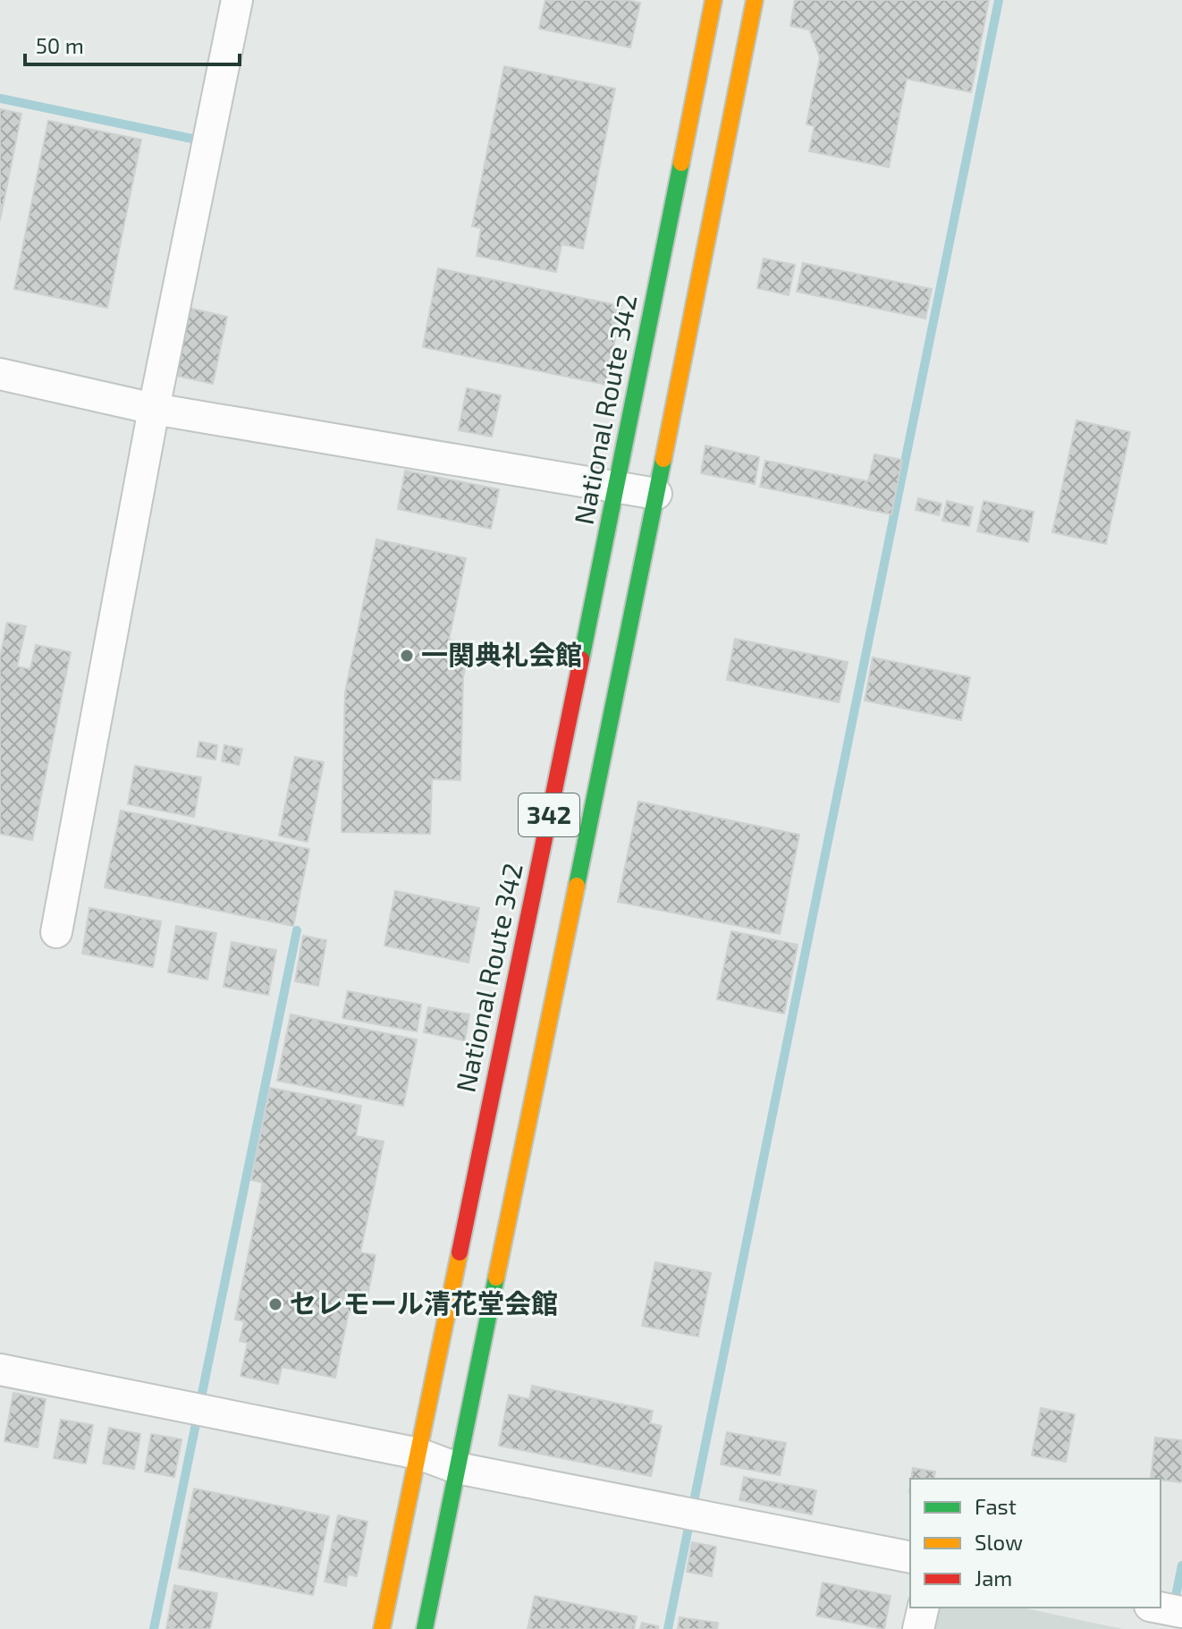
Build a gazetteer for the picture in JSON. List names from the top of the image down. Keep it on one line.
{"streets":{"highway":["National Route 342","342"]},"places":["一関典礼会館","セレモール清花堂会館"],"legend":["Fast","Slow","Jam"],"scale_bar":"50 m"}
